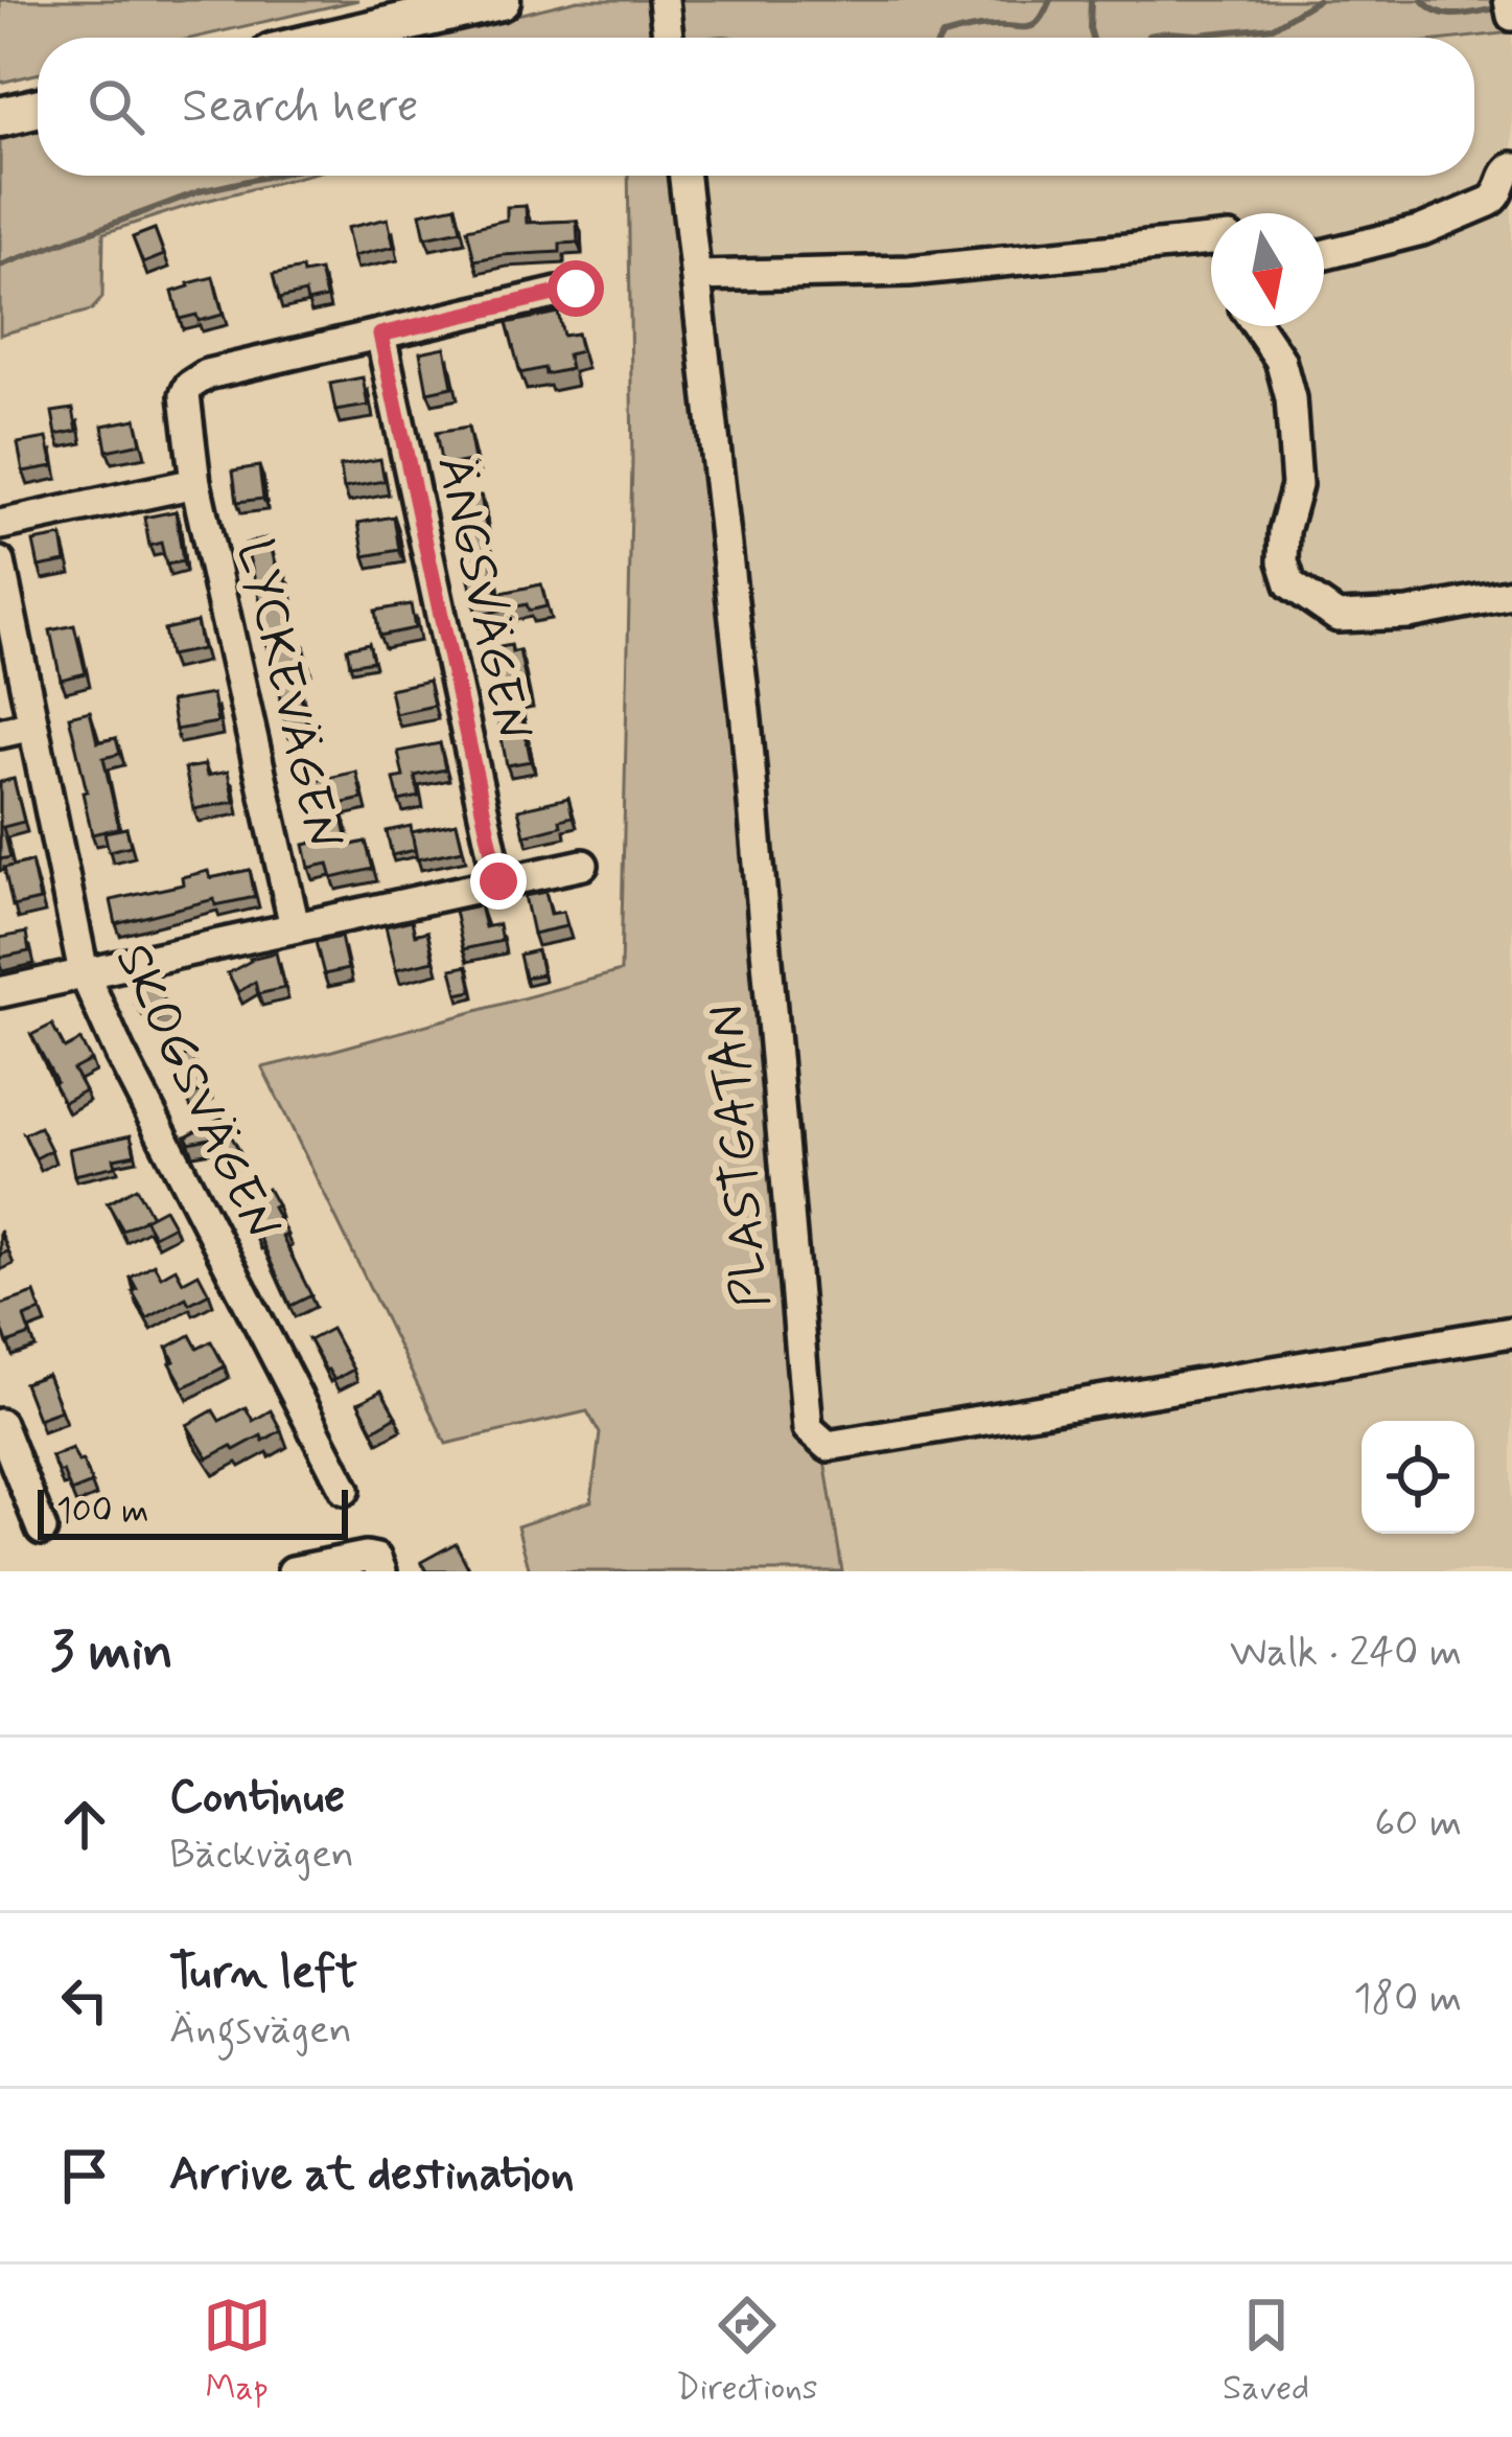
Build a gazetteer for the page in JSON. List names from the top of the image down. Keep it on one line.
{"streets":{"street":["ÄNGSVÄGEN","LYCKEVÄGEN","SKOGSVÄGEN","PLASTGATAN"]},"crossings":[["ÄNGSVÄGEN","LYCKEVÄGEN"]],"scale_bar":"100 m","north":"bottom","page":{"search":"Search here","scale":"100 m","heading":["3 min","Walk · 240 m"],"list":[["Continue","Bäckvägen","60 m"],["Turn left","Ängsvägen","180 m"],"Arrive at destination"],"nav":["Map","Directions","Saved"]}}
